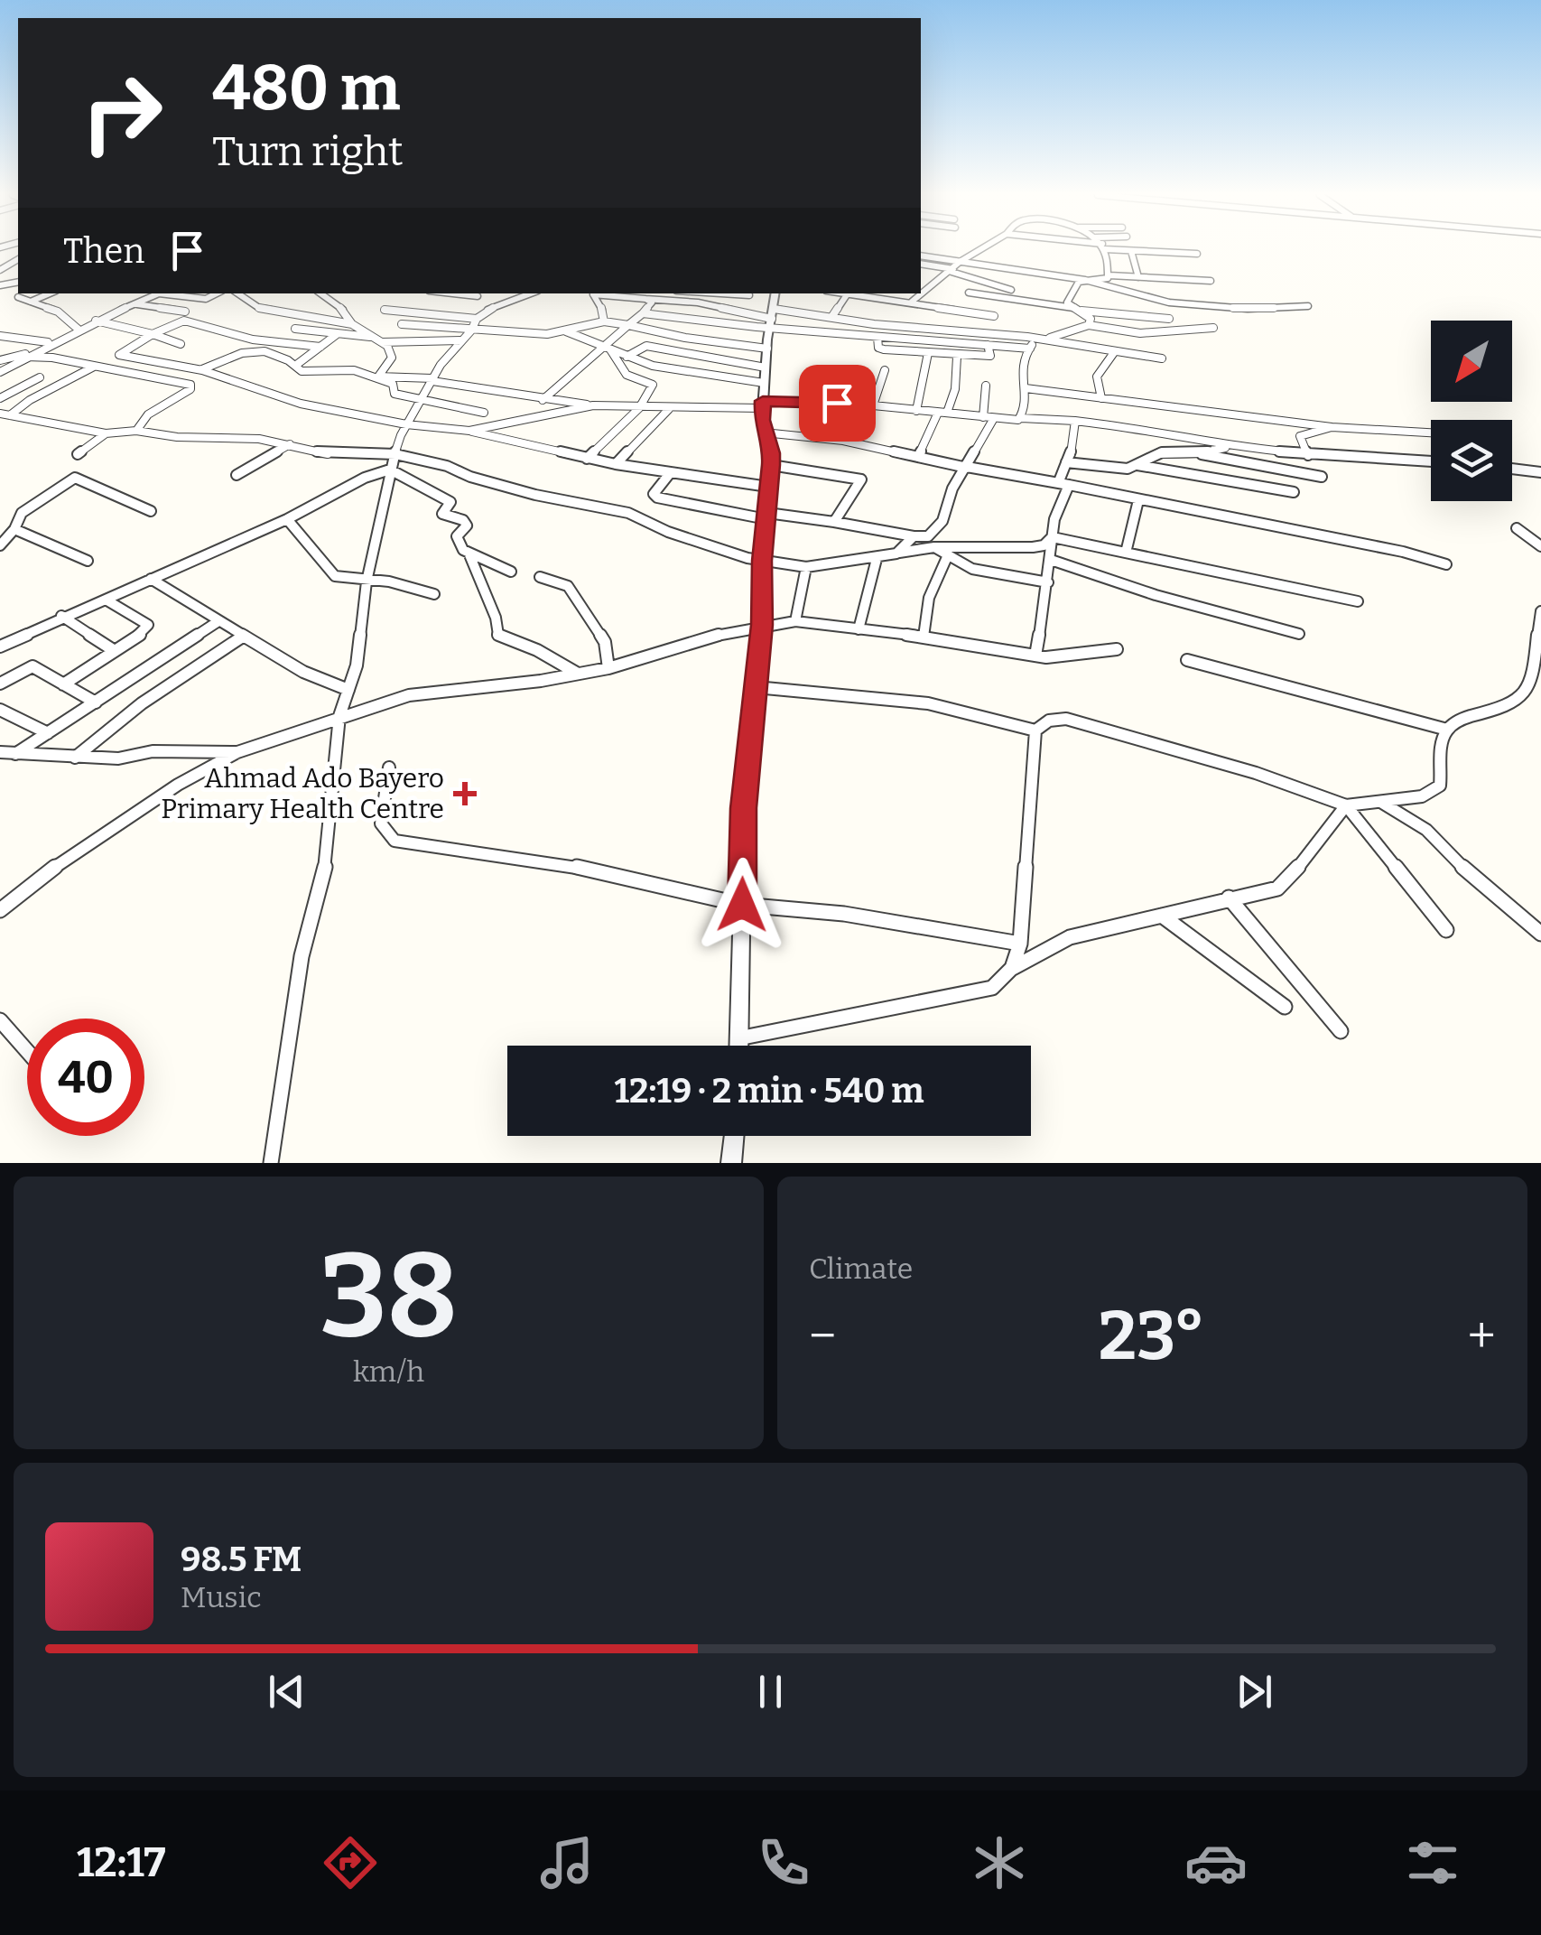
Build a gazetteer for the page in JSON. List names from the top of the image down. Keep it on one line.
{"places":{"health":["Ahmad Ado Bayero Primary Health Centre"]},"north":"bottom left","page":{"turn":["480 m","Turn right"],"then":"Then","limit":"40","trip":"12:19 · 2 min · 540 m","tile":[["38","km/h"],"Climate"],"heat":["−","23°","+"],"song":["98.5 FM","Music"],"tabs":"12:17"}}
